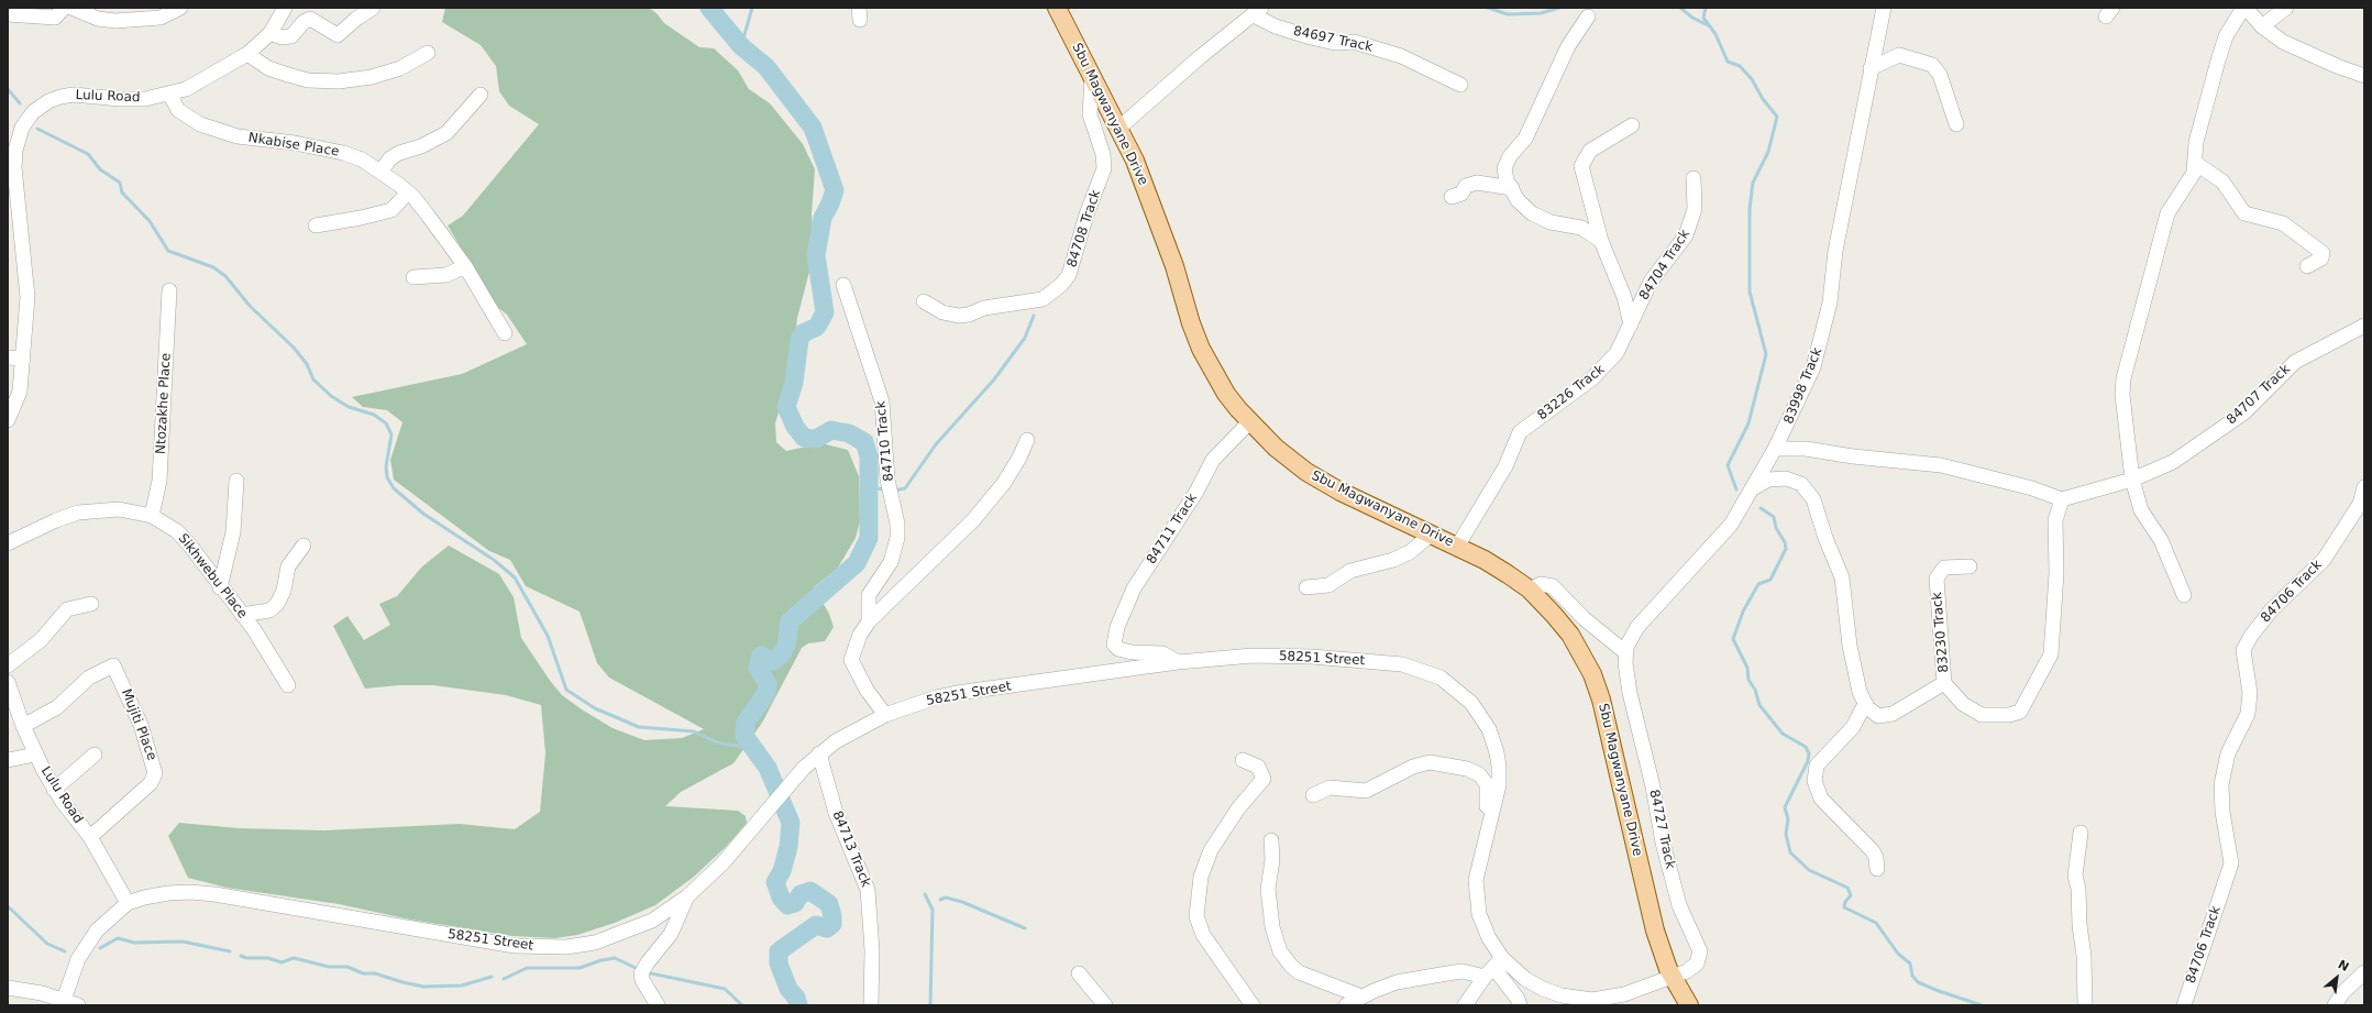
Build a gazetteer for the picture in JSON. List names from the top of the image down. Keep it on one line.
{"streets":{"main road":["Sbu Magwanyane Drive"],"street":["84697 Track","Lulu Road","Nkabise Place","84708 Track","84704 Track","83998 Track","83226 Track","84707 Track","Ntozakhe Place","84710 Track","84711 Track","Sikhwebu Place","84706 Track","83230 Track","58251 Street","Mujiti Place","84727 Track","84713 Track"]},"crossings":[["Lulu Road","Nkabise Place"],["Lulu Road","58251 Street"],["Lulu Road","Mujiti Place"],["Sbu Magwanyane Drive","84708 Track"],["Sbu Magwanyane Drive","83226 Track"],["Sbu Magwanyane Drive","84711 Track"],["Sbu Magwanyane Drive","58251 Street"],["Sbu Magwanyane Drive","84727 Track"],["84704 Track","83226 Track"],["83998 Track","84727 Track"],["Ntozakhe Place","Sikhwebu Place"],["84711 Track","58251 Street"],["58251 Street","84727 Track"],["58251 Street","84713 Track"]],"north":"top right"}
